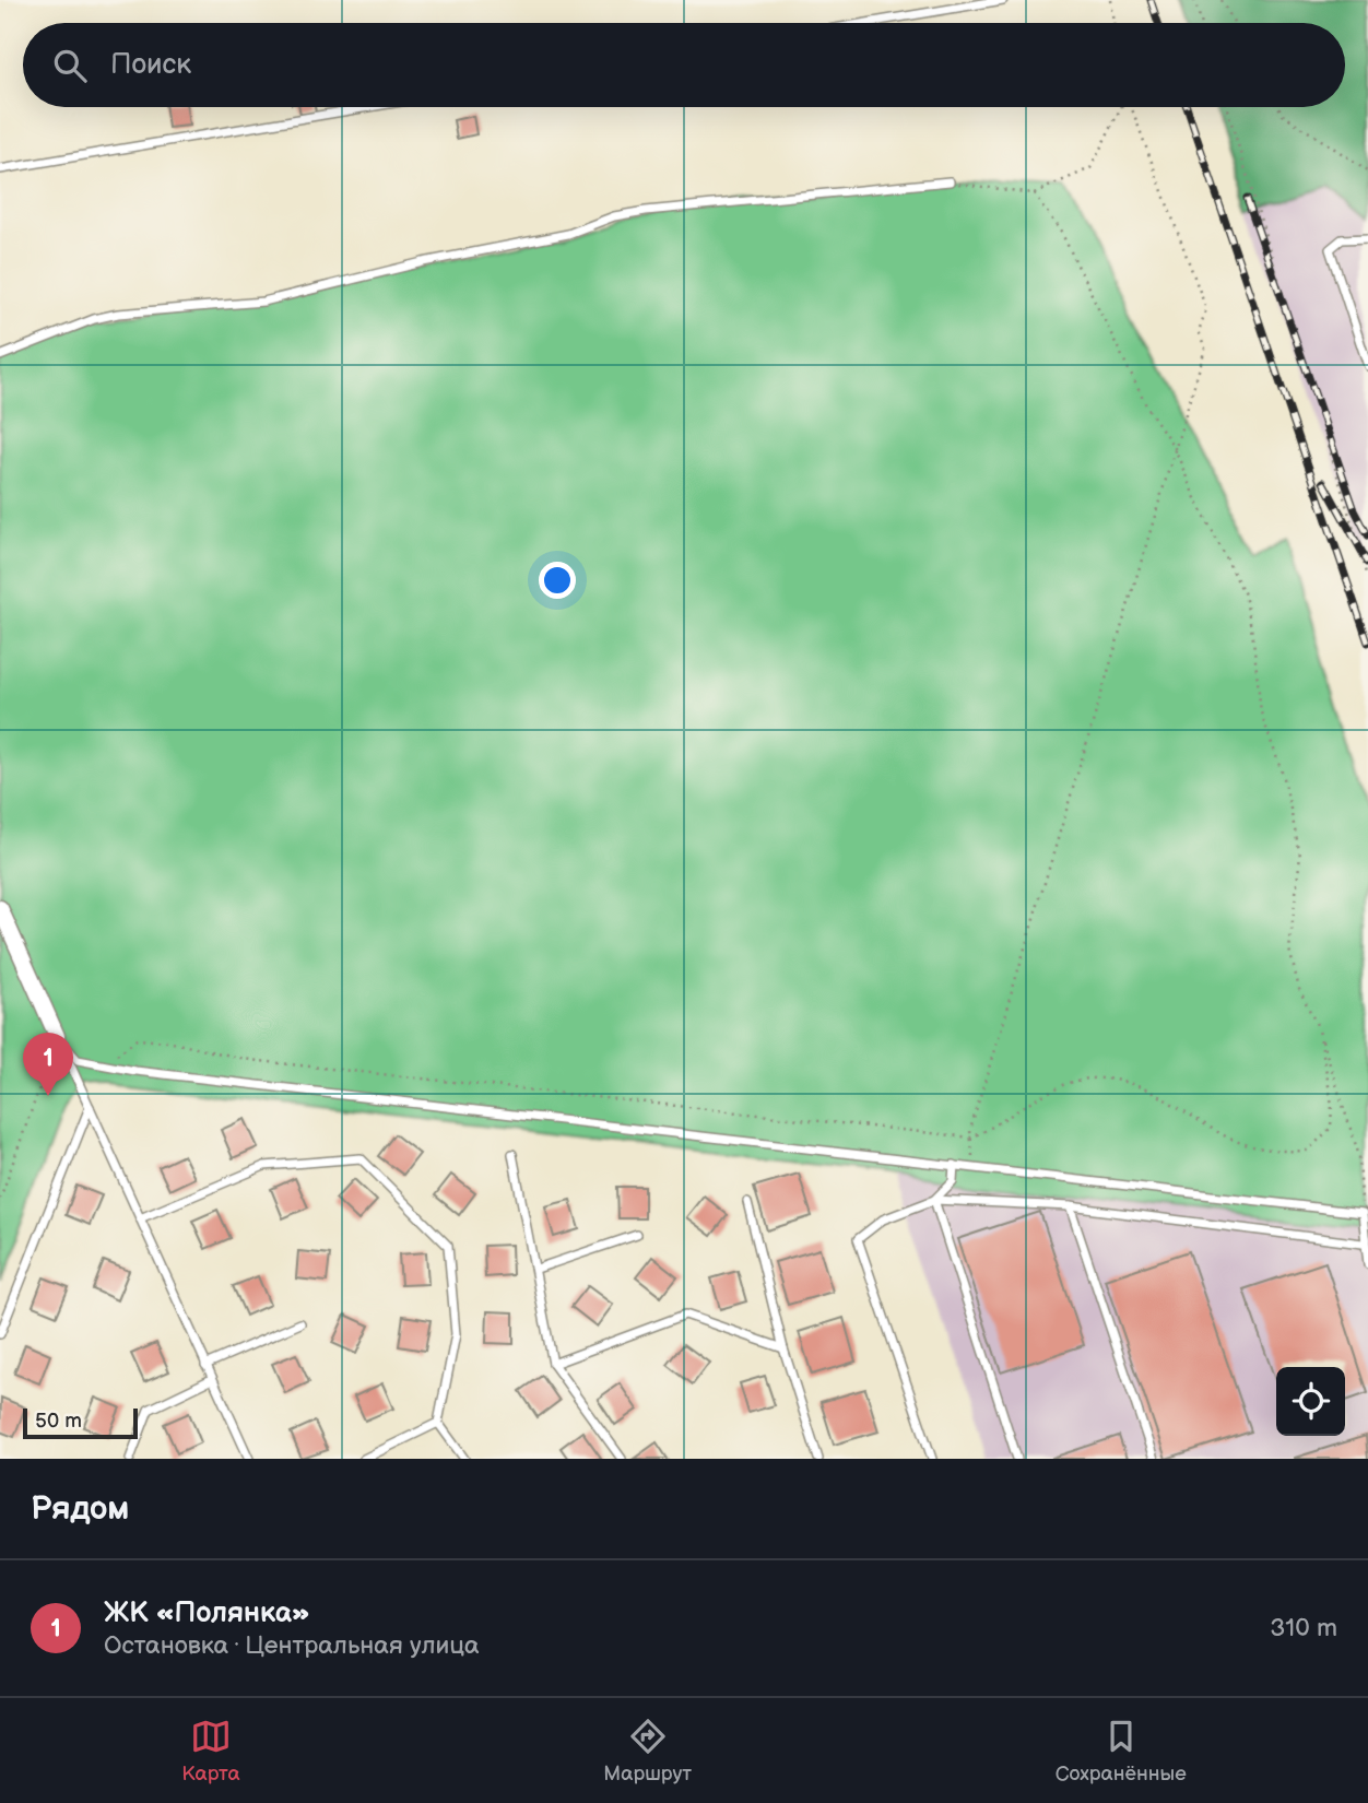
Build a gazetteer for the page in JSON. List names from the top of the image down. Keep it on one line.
{"scale_bar":"50 m","page":{"search":"Поиск","pins":"1","scale":"50 m","heading":"Рядом","list":[{"mark":"1","name":"ЖК «Полянка»","note":"Остановка · Центральная улица","value":"310 m"}],"nav":["Карта","Маршрут","Сохранённые"]}}
